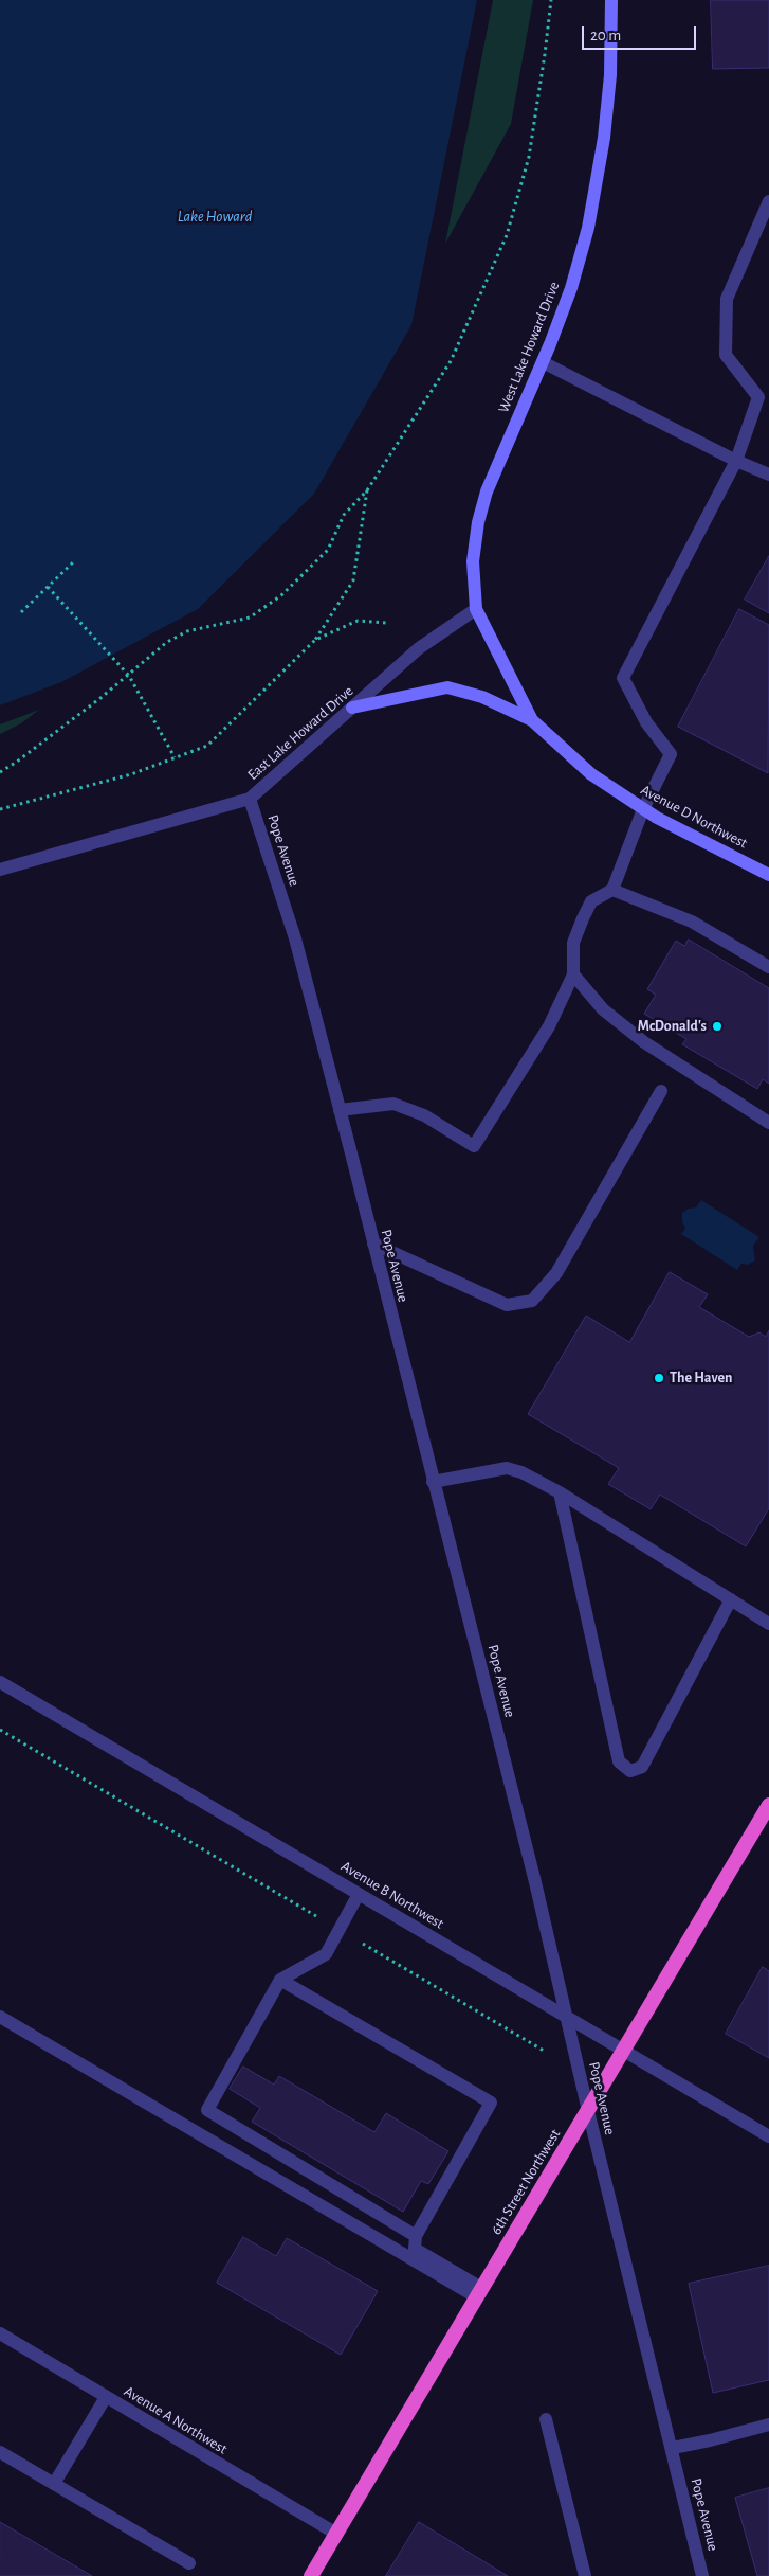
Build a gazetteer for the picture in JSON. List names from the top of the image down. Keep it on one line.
{"streets":{"highway":["6th Street Northwest"],"main road":["West Lake Howard Drive","Avenue D Northwest"],"street":["East Lake Howard Drive","Pope Avenue","Avenue B Northwest","Avenue A Northwest"]},"crossings":[["West Lake Howard Drive","East Lake Howard Drive"],["West Lake Howard Drive","Avenue D Northwest"],["East Lake Howard Drive","Avenue D Northwest"],["East Lake Howard Drive","Pope Avenue"],["Pope Avenue","Avenue B Northwest"],["Pope Avenue","6th Street Northwest"],["Avenue B Northwest","6th Street Northwest"],["6th Street Northwest","Avenue A Northwest"]],"water":["Lake Howard"],"places":["McDonald's","The Haven"],"scale_bar":"20 m"}
